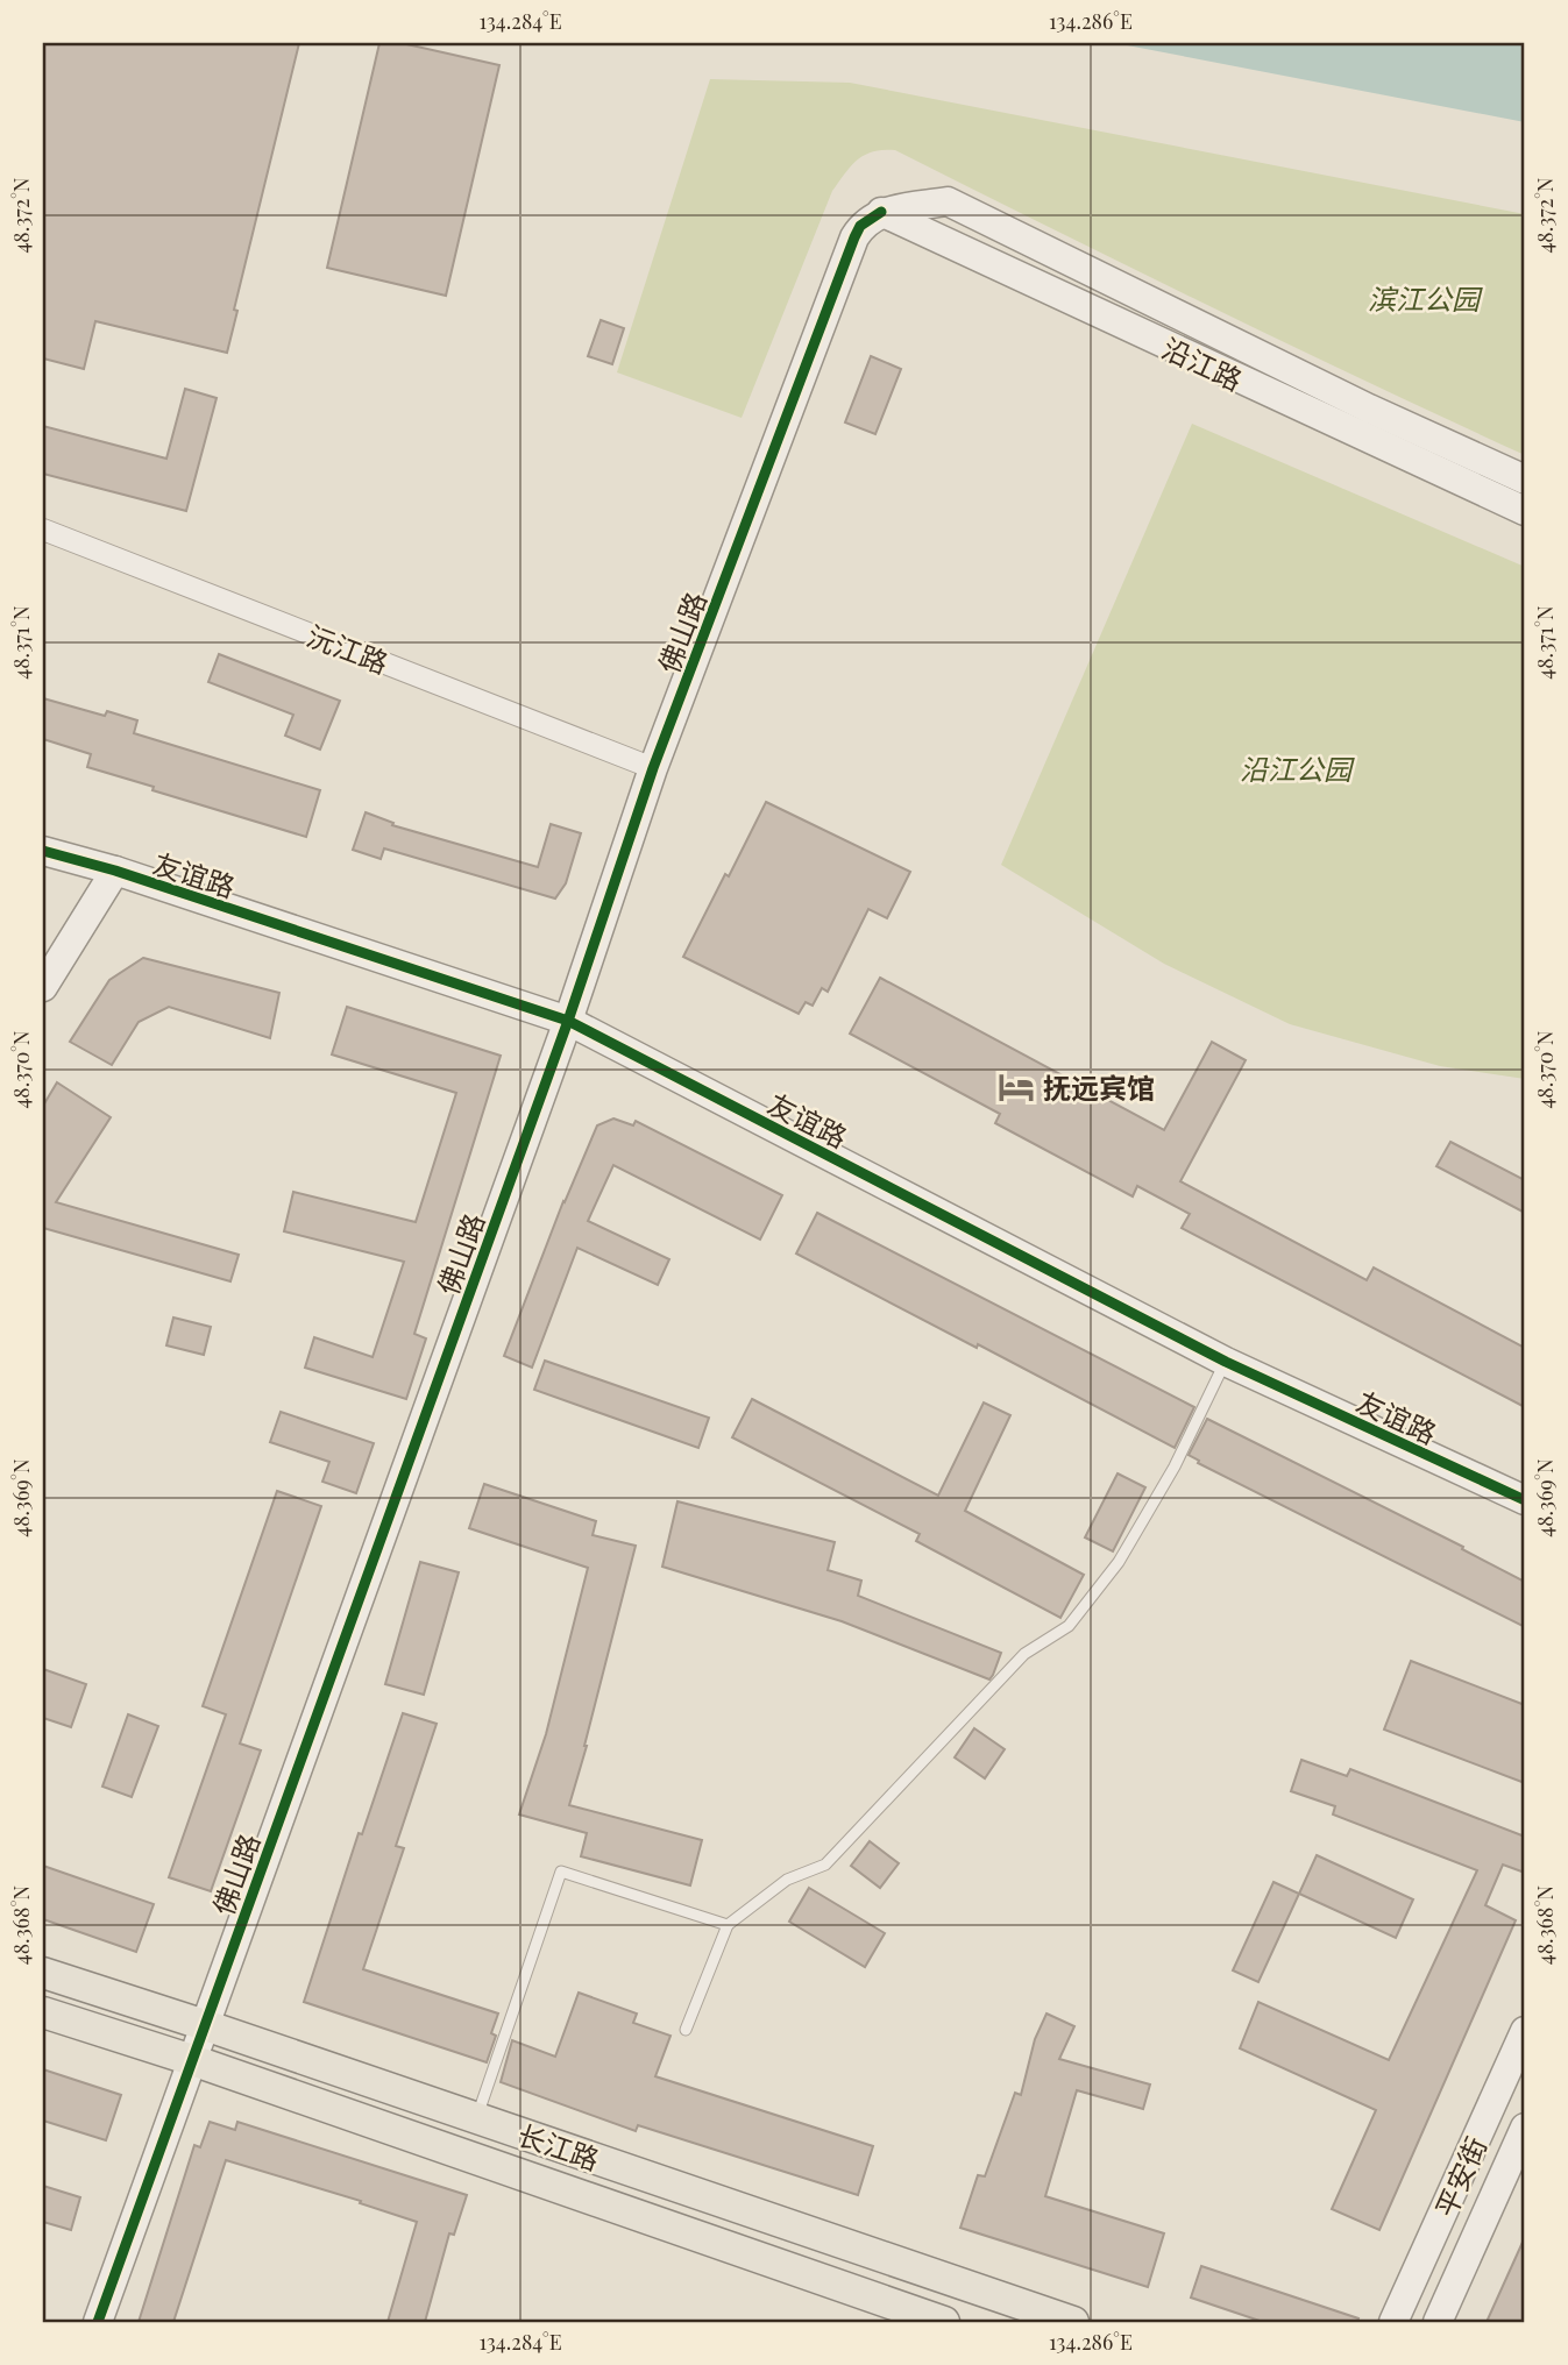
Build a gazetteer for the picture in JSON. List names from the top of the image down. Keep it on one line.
{"streets":{"main road":["长江路"],"street":["沿江路","佛山路","沅江路","友谊路","平安街"]},"crossings":[["沿江路","佛山路"],["佛山路","沅江路"],["佛山路","友谊路"],["佛山路","长江路"]],"parks":["滨江公园","沿江公园"],"places":{"hotel":["抚远宾馆"]},"coordinates":["134.284°E","134.286°E","48.372°N","48.371°N","48.370°N","48.369°N","48.368°N"]}
